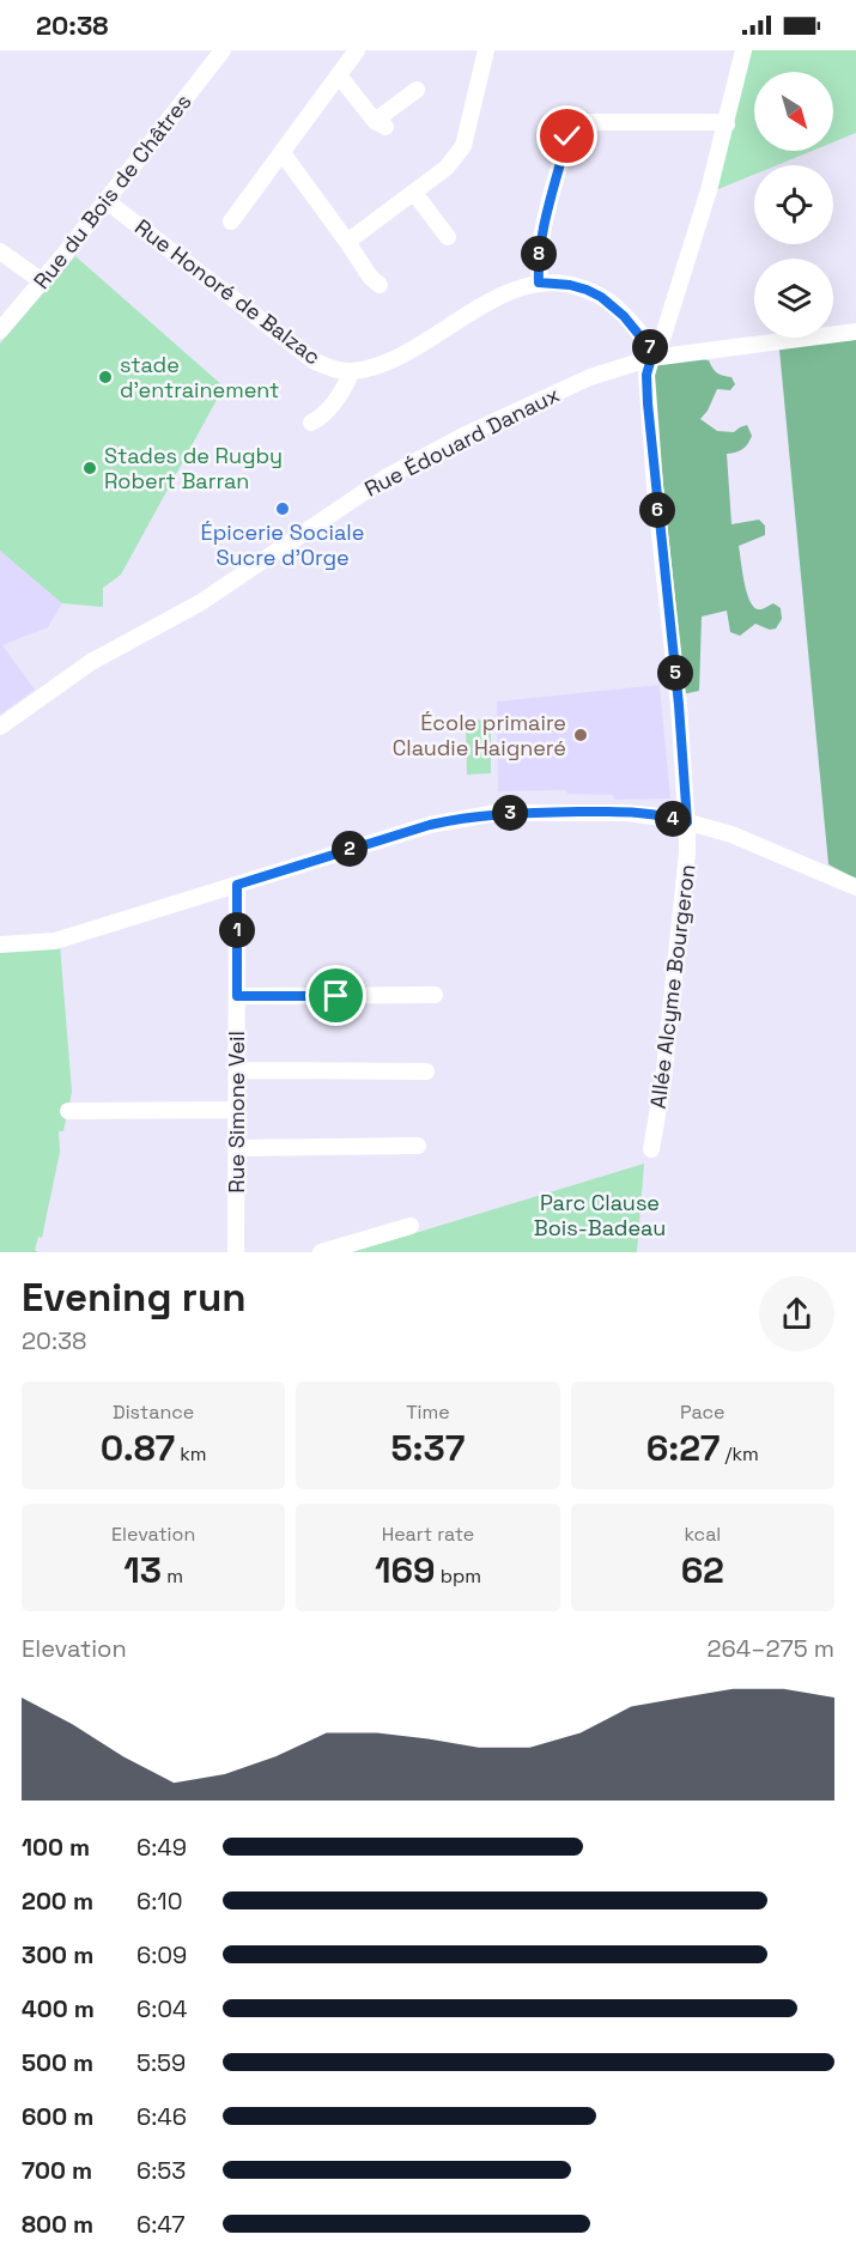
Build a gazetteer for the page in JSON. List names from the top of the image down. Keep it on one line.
{"streets":{"street":["Rue du Bois de Châtres","Rue Honoré de Balzac","Rue Édouard Danaux","Allée Alcyme Bourgeron","Rue Simone Veil"]},"crossings":[["Rue du Bois de Châtres","Rue Honoré de Balzac"],["Rue Honoré de Balzac","Rue Édouard Danaux"],["Rue Honoré de Balzac","Allée Alcyme Bourgeron"],["Rue Édouard Danaux","Allée Alcyme Bourgeron"]],"parks":["Parc Clause Bois-Badeau"],"places":["stade d'entrainement","Stades de Rugby Robert Barran","Épicerie Sociale Sucre d'Orge","École primaire Claudie Haigneré"],"north":"bottom right","page":{"status":"20:38","pins":["8","7","6","5","3","4","2","1"],"heading":["Evening run","20:38"],"stats":[["Distance","0.87 km"],["Time","5:37"],["Pace","6:27 /km"],["Elevation","13 m"],["Heart rate","169 bpm"],["kcal","62"]],"chart":["Elevation","264–275 m"],"list":[{"name":"100 m","note":"6:49"},{"name":"200 m","note":"6:10"},{"name":"300 m","note":"6:09"},{"name":"400 m","note":"6:04"},{"name":"500 m","note":"5:59"},{"name":"600 m","note":"6:46"},{"name":"700 m","note":"6:53"},{"name":"800 m","note":"6:47"}]}}
